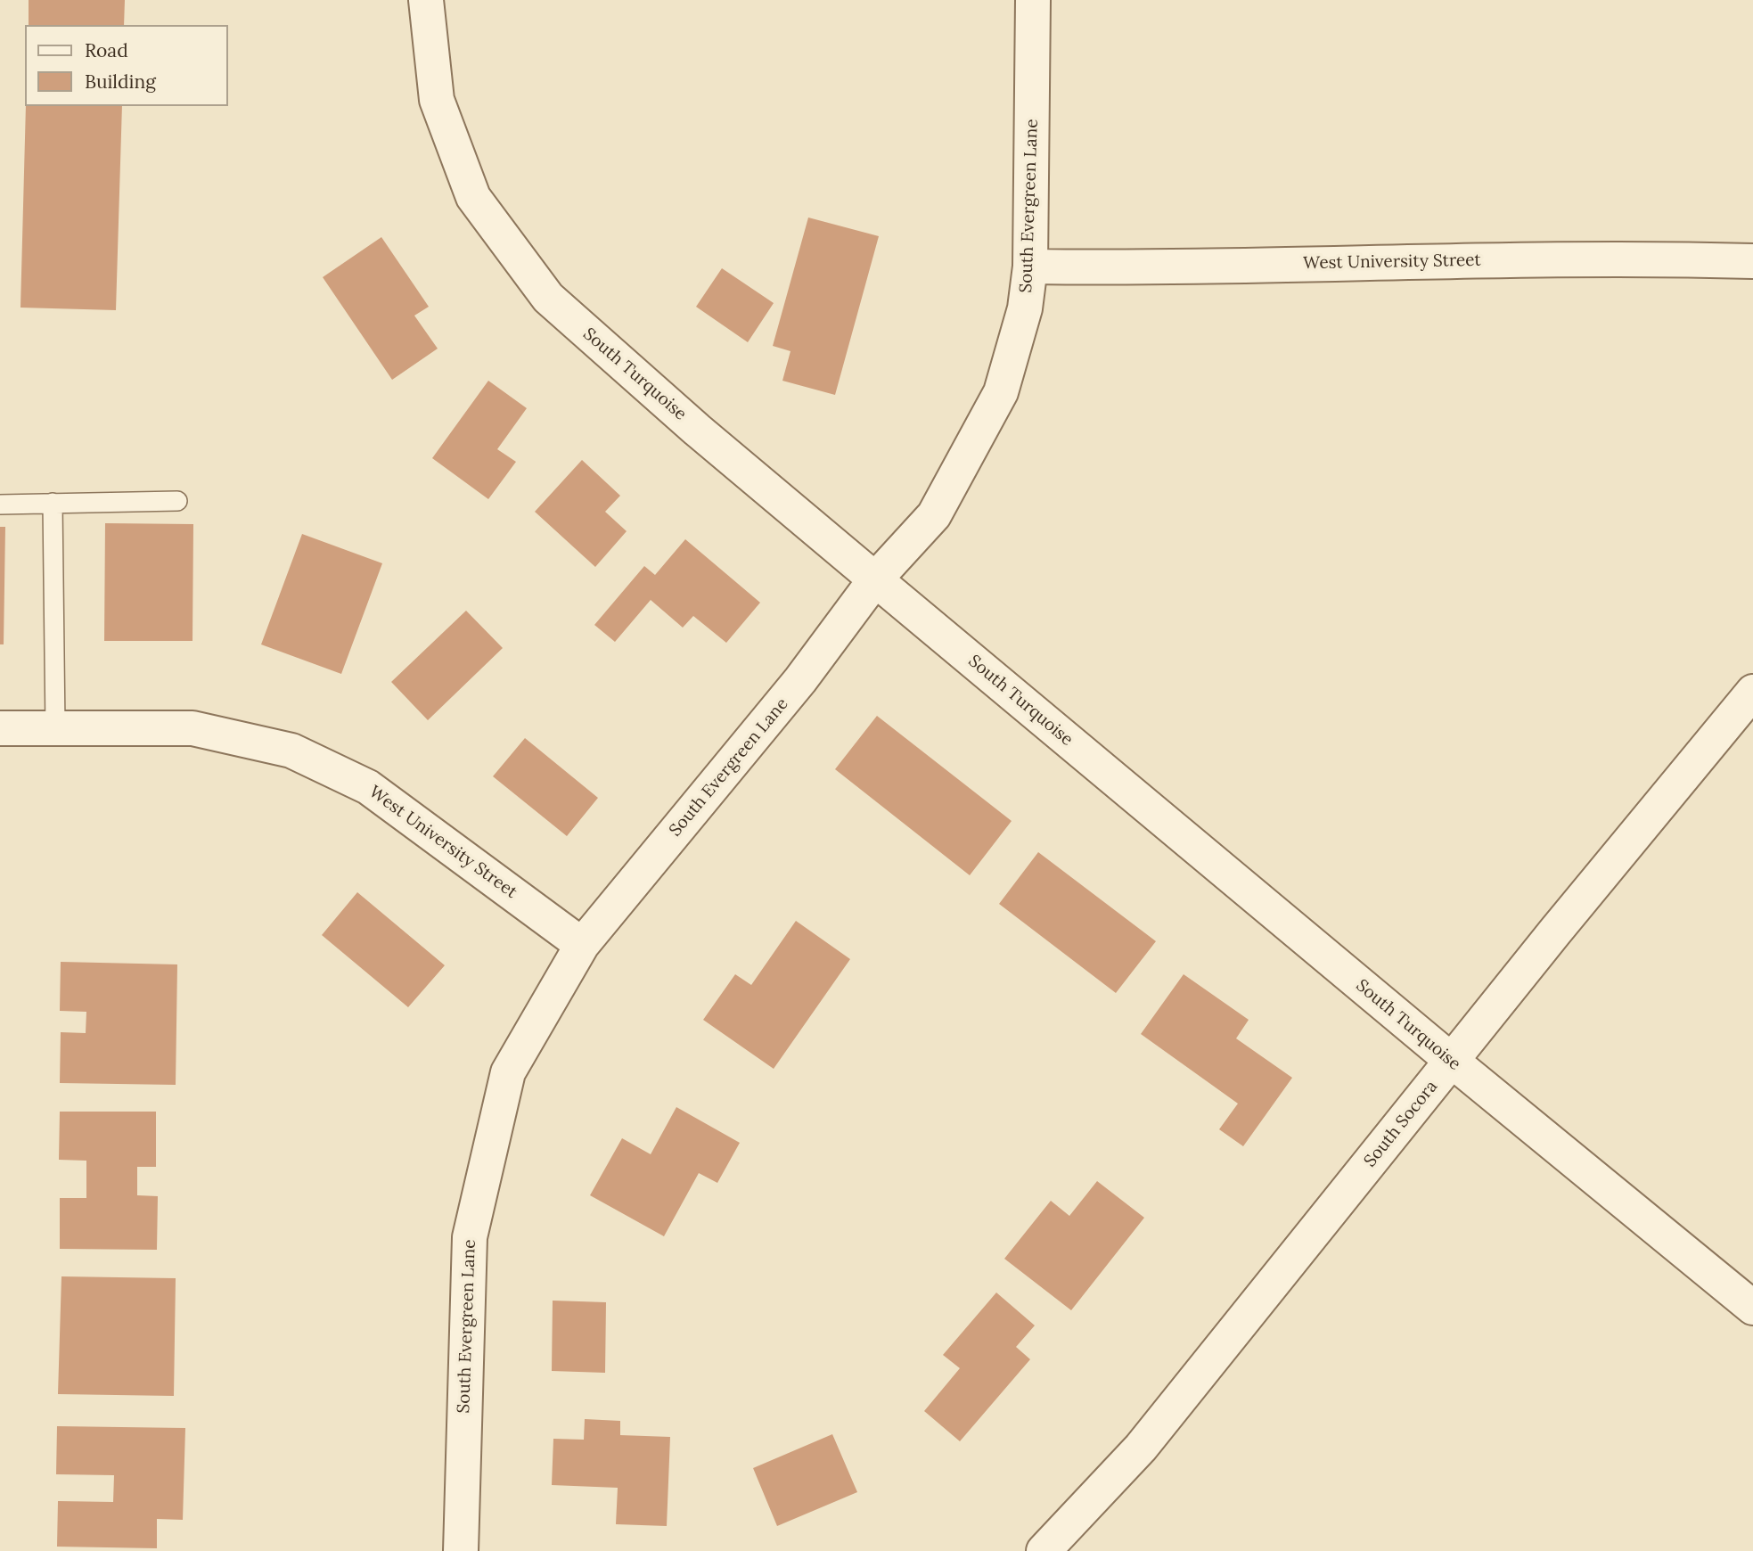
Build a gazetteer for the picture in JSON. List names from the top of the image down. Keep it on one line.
{"streets":{"street":["South Evergreen Lane","West University Street","South Turquoise","South Socora"]},"crossings":[["South Evergreen Lane","West University Street"],["South Evergreen Lane","South Turquoise"],["South Turquoise","South Socora"]],"legend":["Road","Building"]}
